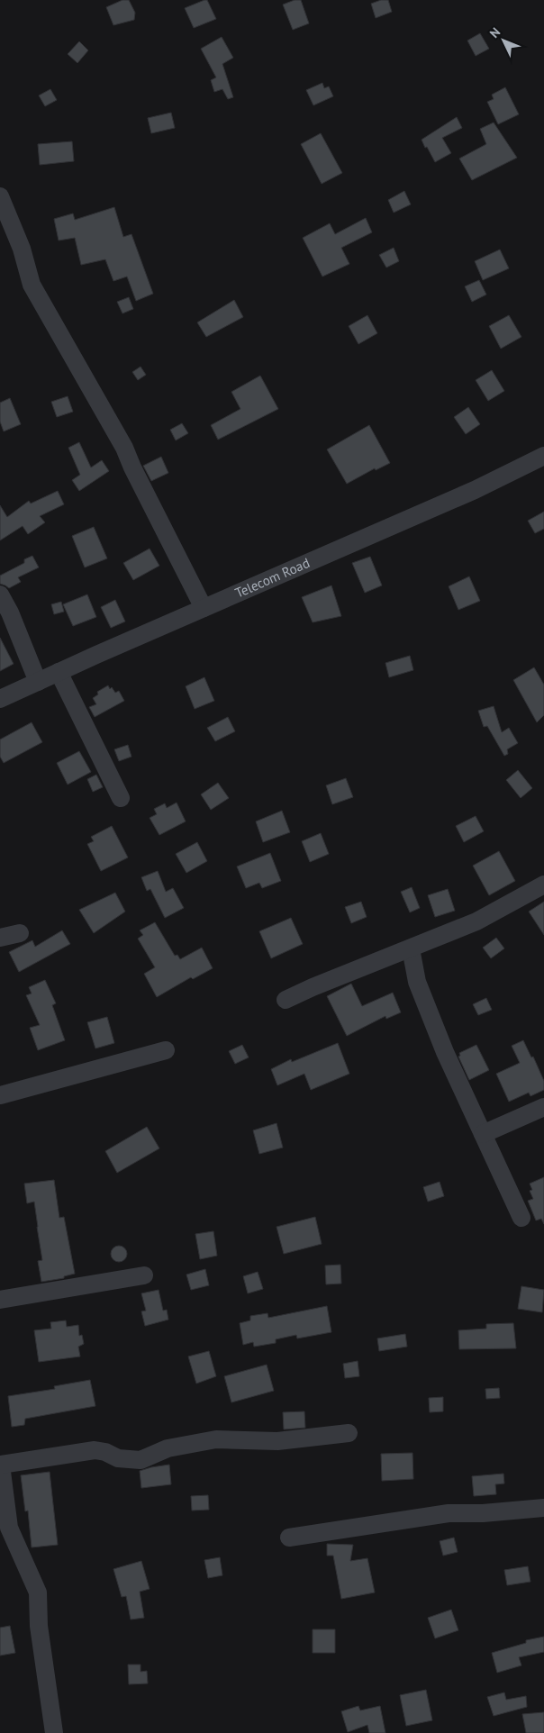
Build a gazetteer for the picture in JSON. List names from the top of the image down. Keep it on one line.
{"streets":{"street":["Telecom Road"]},"north":"top left"}
